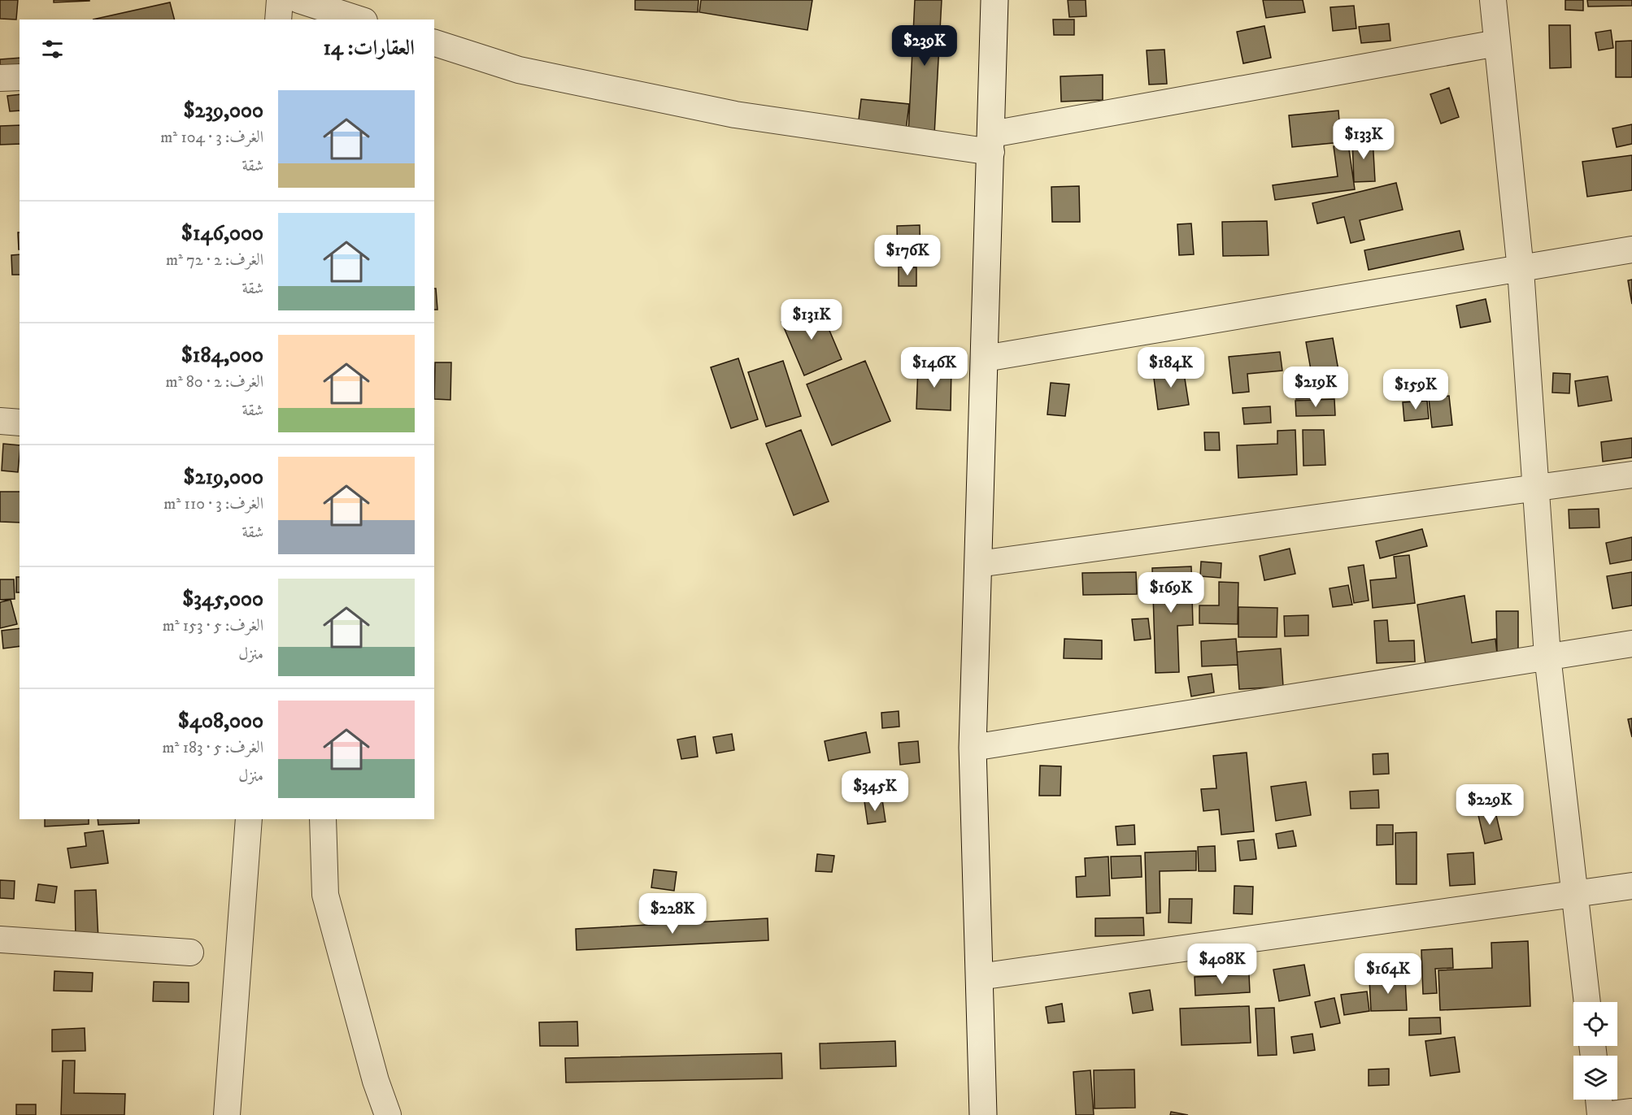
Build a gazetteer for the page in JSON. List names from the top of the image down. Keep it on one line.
{"page":{"heading":"العقارات: 14","price":["$239K","$133K","$176K","$131K","$146K","$184K","$219K","$159K","$169K","$345K","$229K","$228K","$408K","$164K"],"list":[{"name":"$239,000","note":"الغرف: 3 · 104 m² · شقة"},{"name":"$146,000","note":"الغرف: 2 · 72 m² · شقة"},{"name":"$184,000","note":"الغرف: 2 · 80 m² · شقة"},{"name":"$219,000","note":"الغرف: 3 · 110 m² · شقة"},{"name":"$345,000","note":"الغرف: 5 · 153 m² · منزل"},{"name":"$408,000","note":"الغرف: 5 · 183 m² · منزل"}]}}
